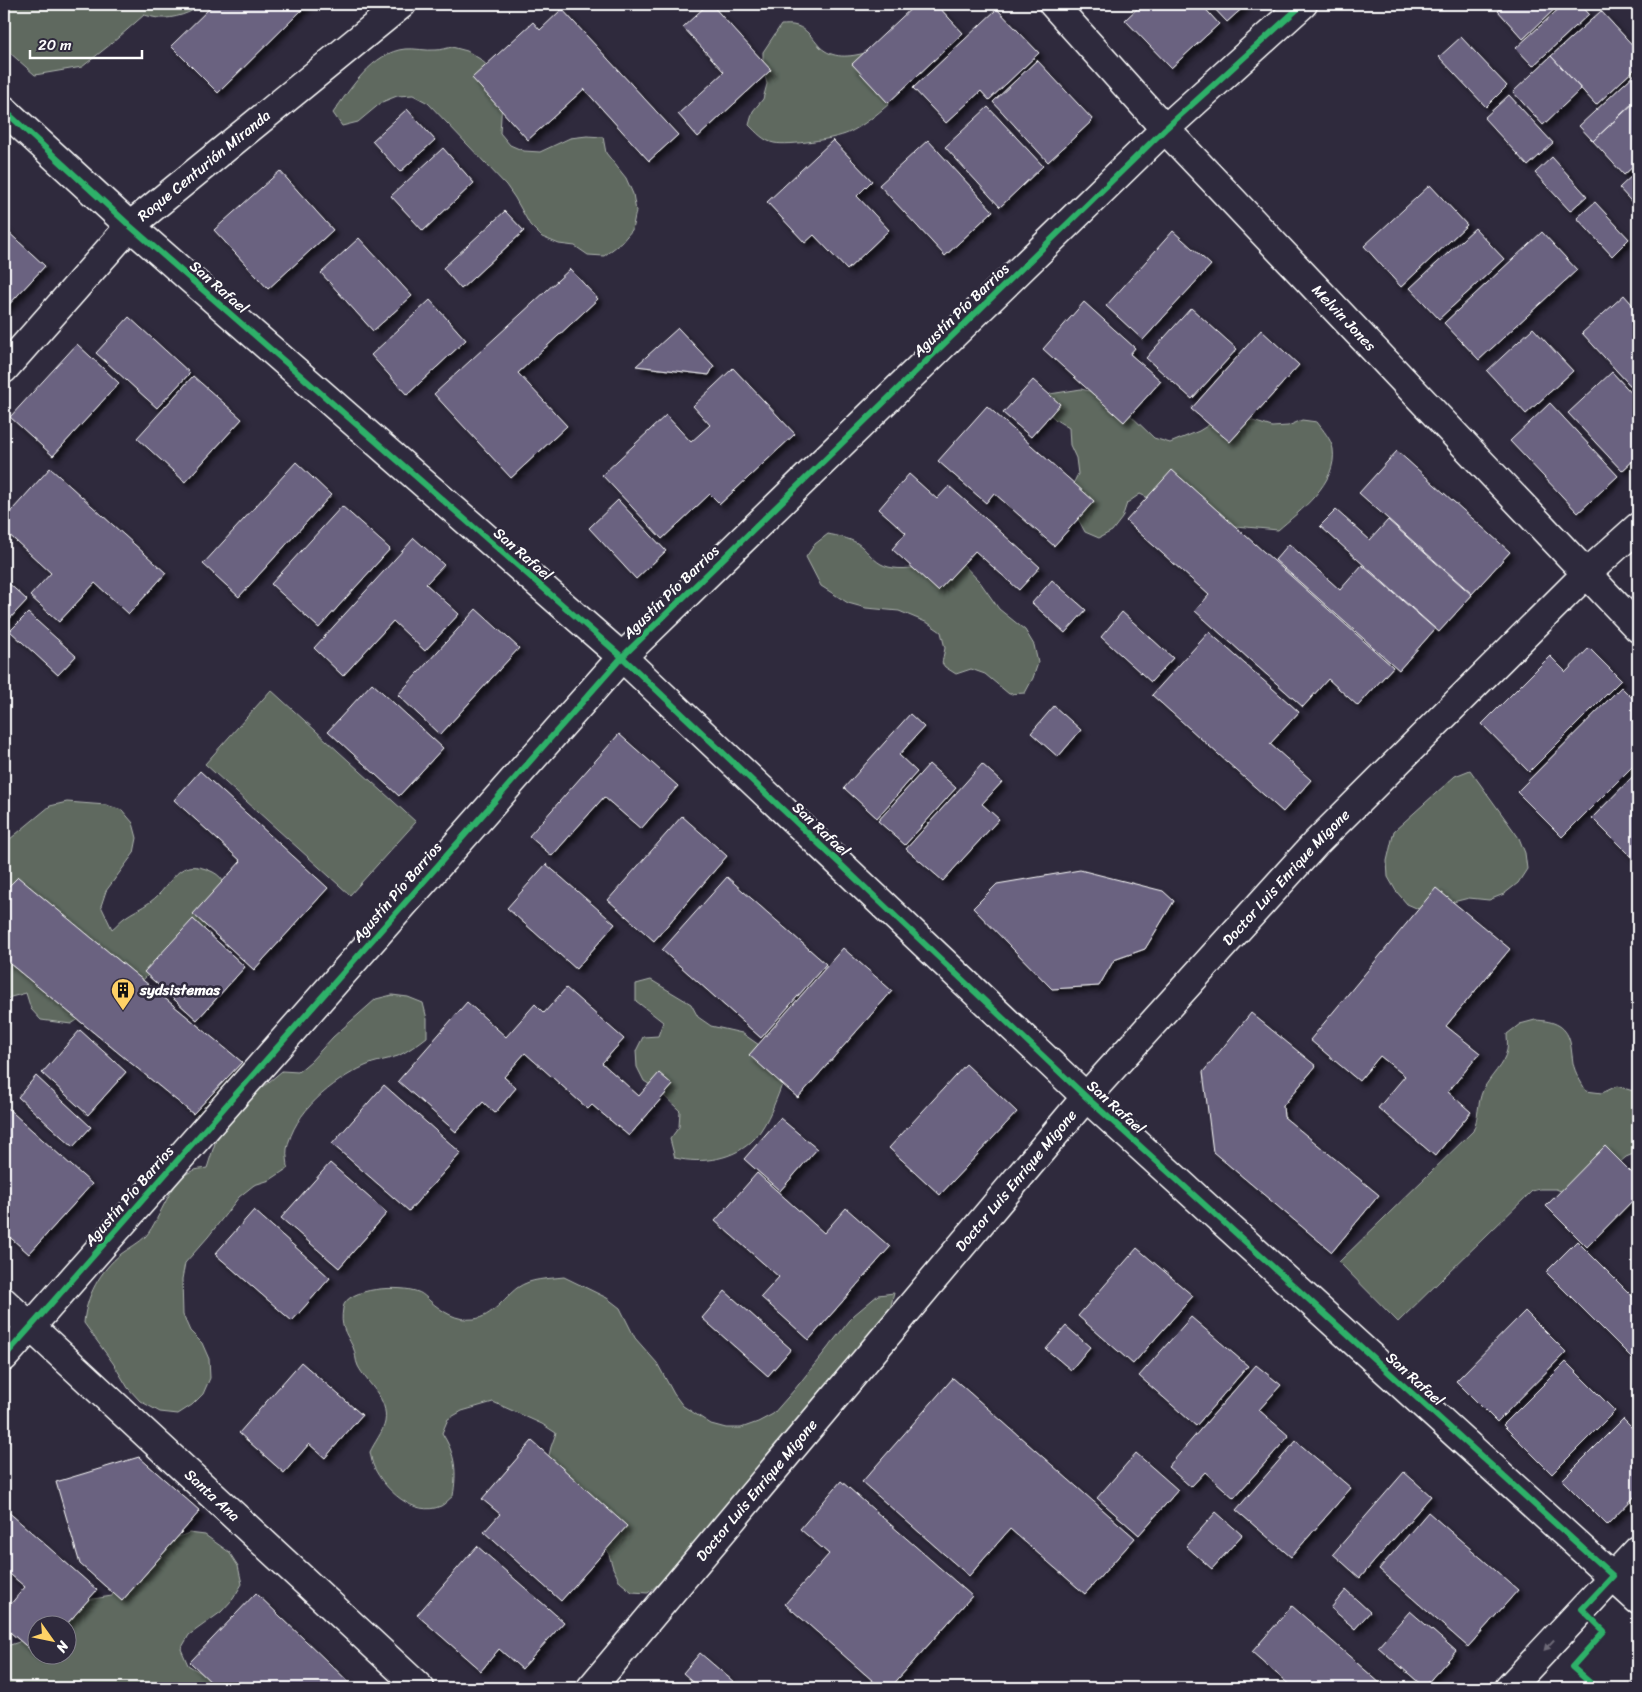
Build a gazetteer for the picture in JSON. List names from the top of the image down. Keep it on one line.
{"streets":{"street":["Roque Centurión Miranda","San Rafael","Agustín Pío Barrios","Melvin Jones","Doctor Luis Enrique Migone","Santa Ana"]},"crossings":[["Roque Centurión Miranda","San Rafael"],["San Rafael","Agustín Pío Barrios"],["San Rafael","Doctor Luis Enrique Migone"],["Agustín Pío Barrios","Melvin Jones"],["Agustín Pío Barrios","Santa Ana"],["Melvin Jones","Doctor Luis Enrique Migone"]],"places":{"building":["sydsistemas"]},"scale_bar":"20 m","north":"bottom right"}
